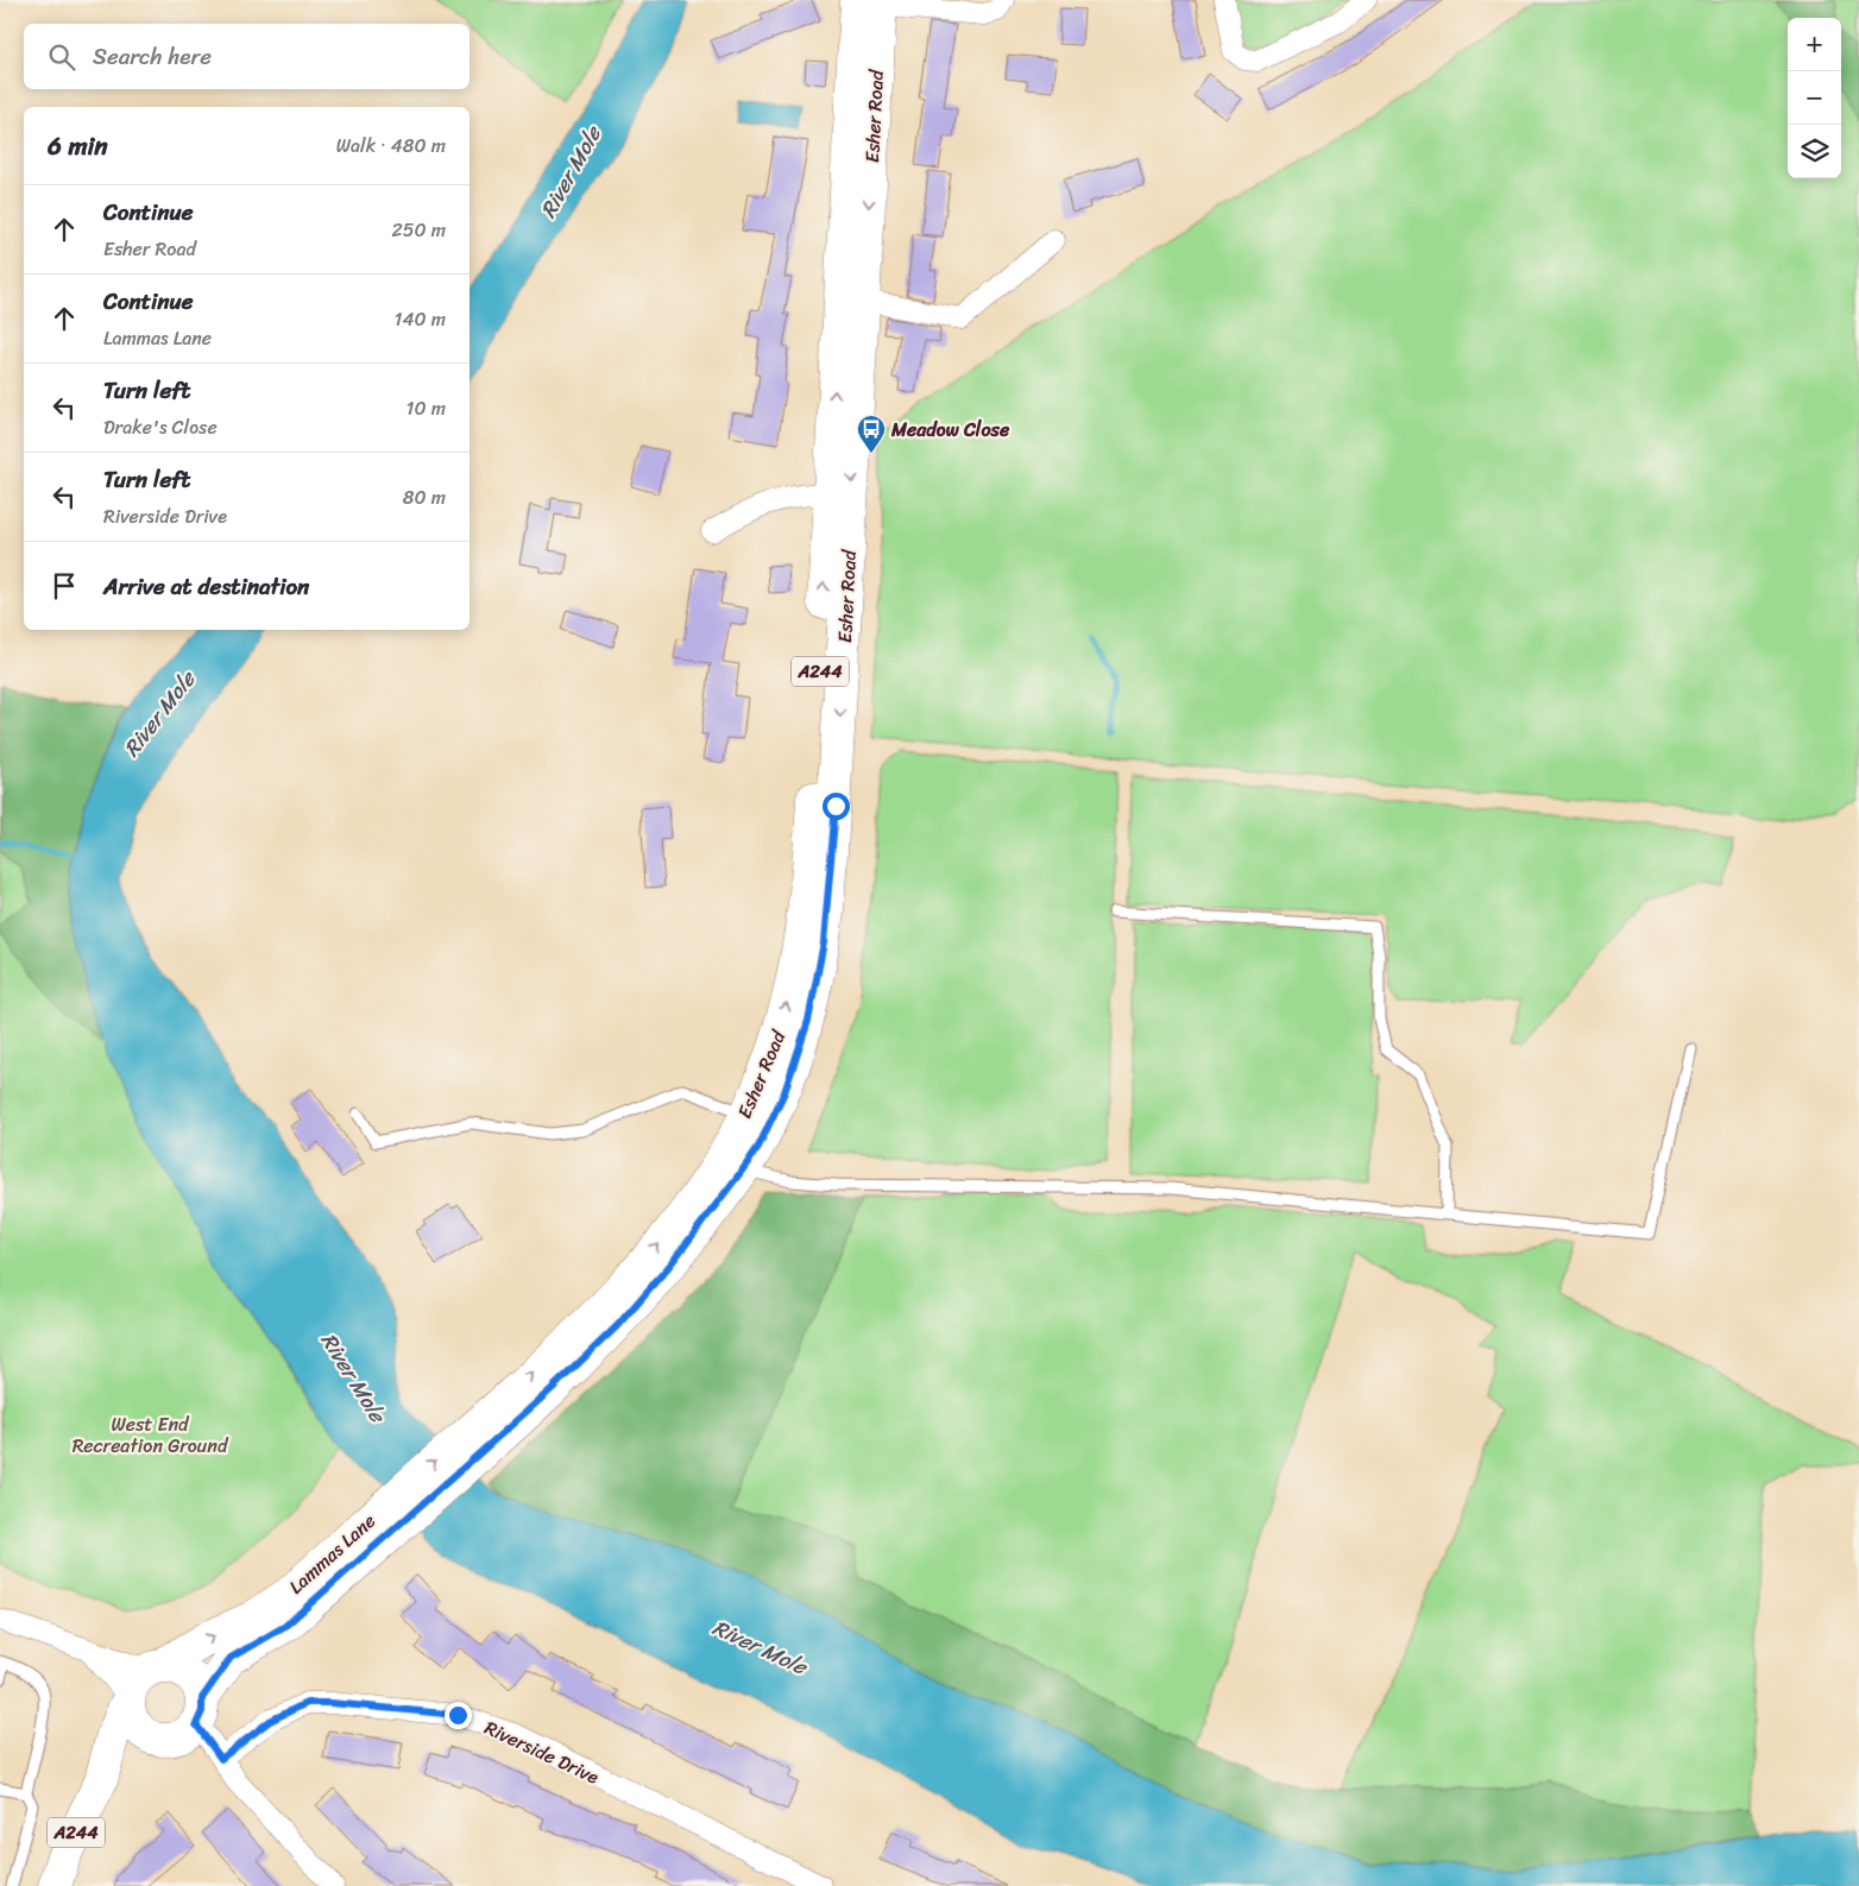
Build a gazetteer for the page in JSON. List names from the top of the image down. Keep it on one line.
{"streets":{"main road":["Esher Road","A244","Lammas Lane"],"street":["Riverside Drive"]},"crossings":[["Esher Road","Lammas Lane"],["A244","Lammas Lane"]],"water":["River Mole"],"parks":["West End Recreation Ground"],"places":{"bus stop":["Meadow Close"]},"page":{"map_buttons":["+","−"],"search":"Search here","heading":["6 min","Walk · 480 m"],"list":[["Continue","Esher Road","250 m"],["Continue","Lammas Lane","140 m"],["Turn left","Drake's Close","10 m"],["Turn left","Riverside Drive","80 m"],"Arrive at destination"]}}
